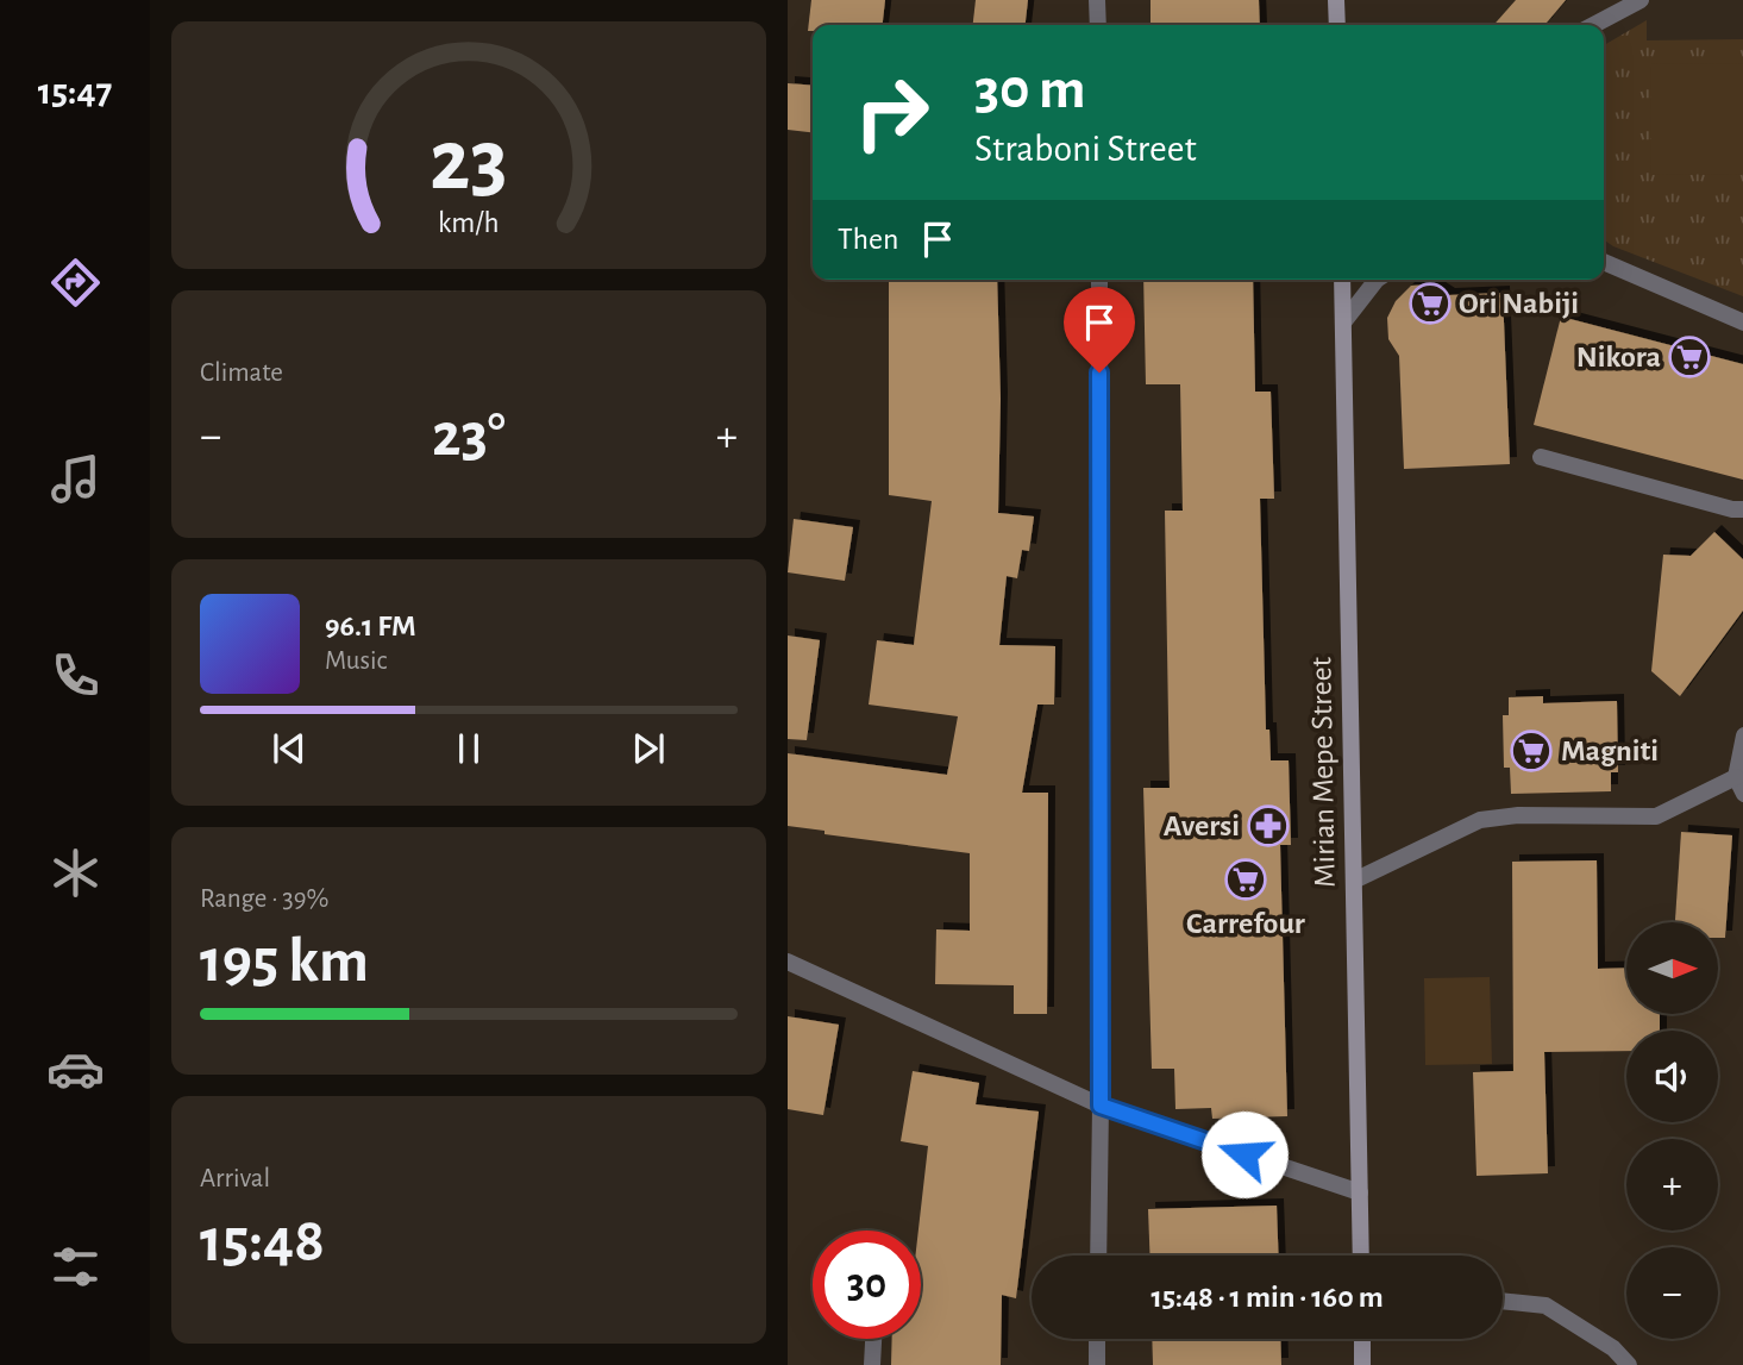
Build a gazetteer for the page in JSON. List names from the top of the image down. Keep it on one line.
{"streets":{"street":["Mirian Mepe Street"]},"places":{"supermarket":["Ori Nabiji","Nikora","Magniti","Carrefour"],"pharmacy":["Aversi"]},"north":"right","page":{"tabs":"15:47","turn":["30 m","Straboni Street"],"then":"Then","tile":["Climate",["Range · 39%","195 km"],["Arrival","15:48"]],"heat":["−","23°","+"],"song":["96.1 FM","Music"],"map_buttons":["+","−"],"limit":"30","trip":"15:48 · 1 min · 160 m","gauge":["23","km/h"]}}
